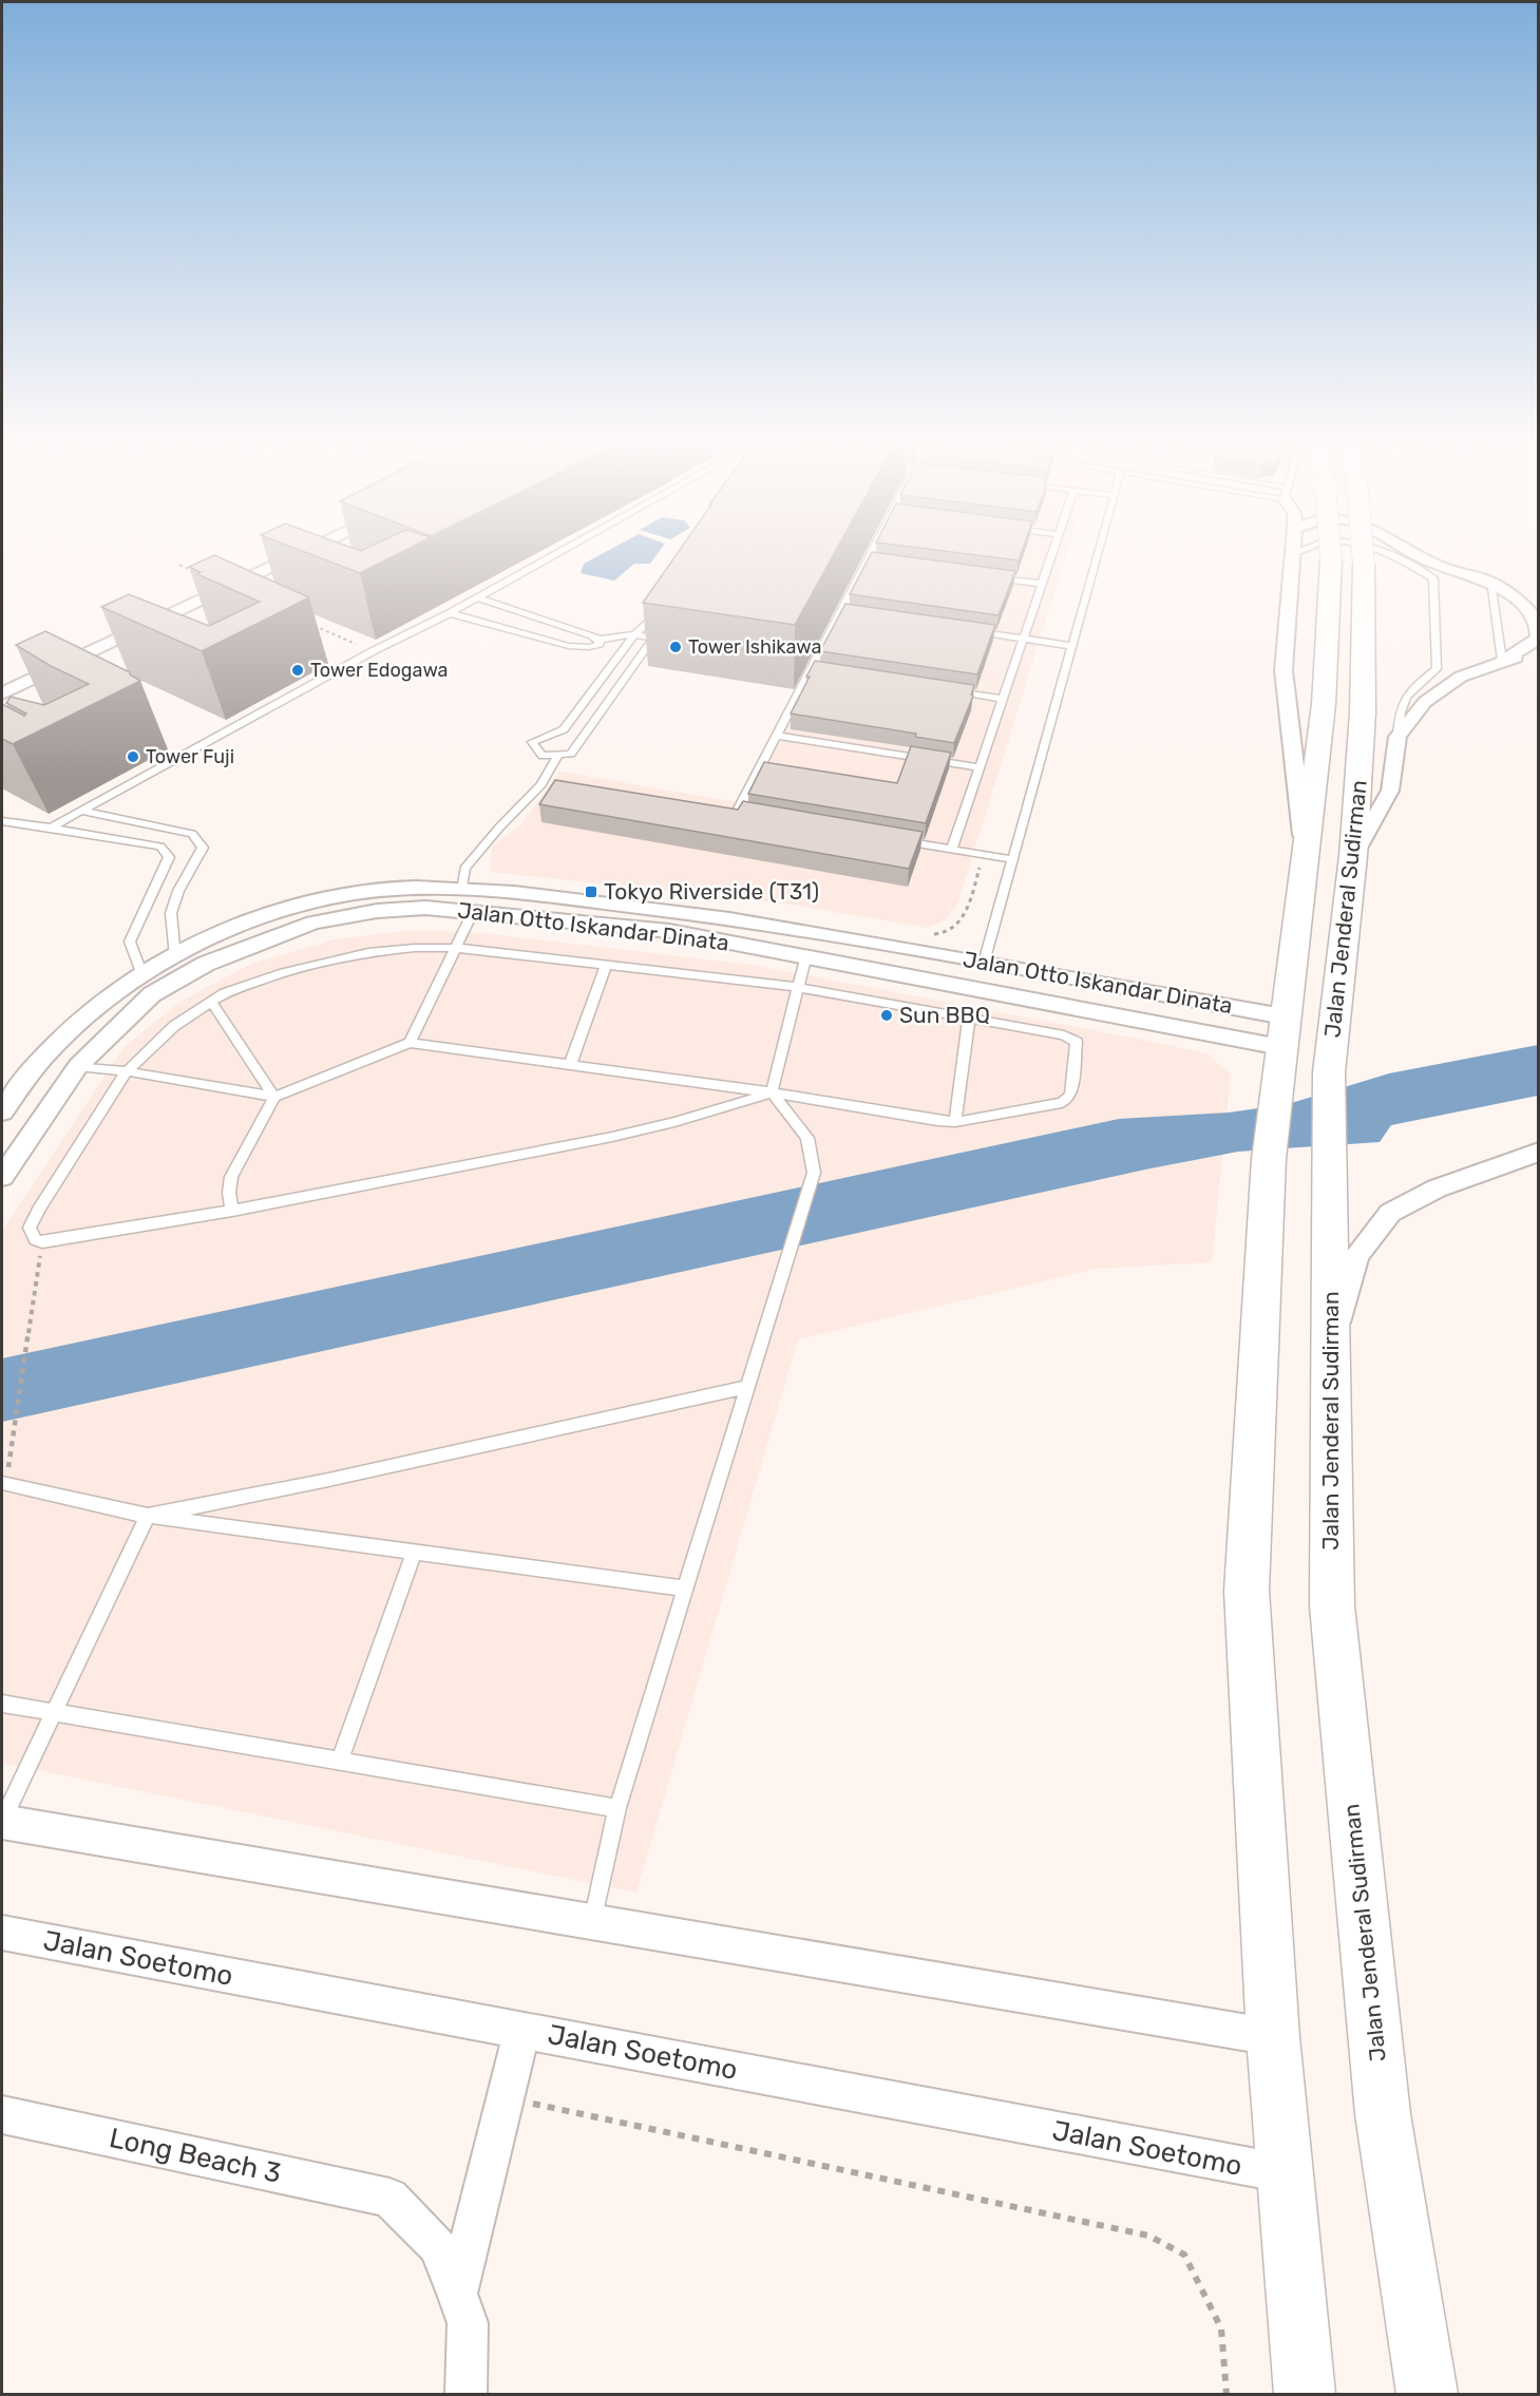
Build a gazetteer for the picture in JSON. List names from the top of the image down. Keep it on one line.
{"streets":{"main road":["Jalan Jenderal Sudirman"],"street":["Jalan Otto Iskandar Dinata","Jalan Soetomo","Long Beach 3"]},"crossings":[["Jalan Jenderal Sudirman","Jalan Otto Iskandar Dinata"],["Jalan Jenderal Sudirman","Jalan Soetomo"]],"places":{"other":["Tower Ishikawa","Tower Edogawa","Tower Fuji","Sun BBQ"],"transit":["Tokyo Riverside (T31)"]}}
